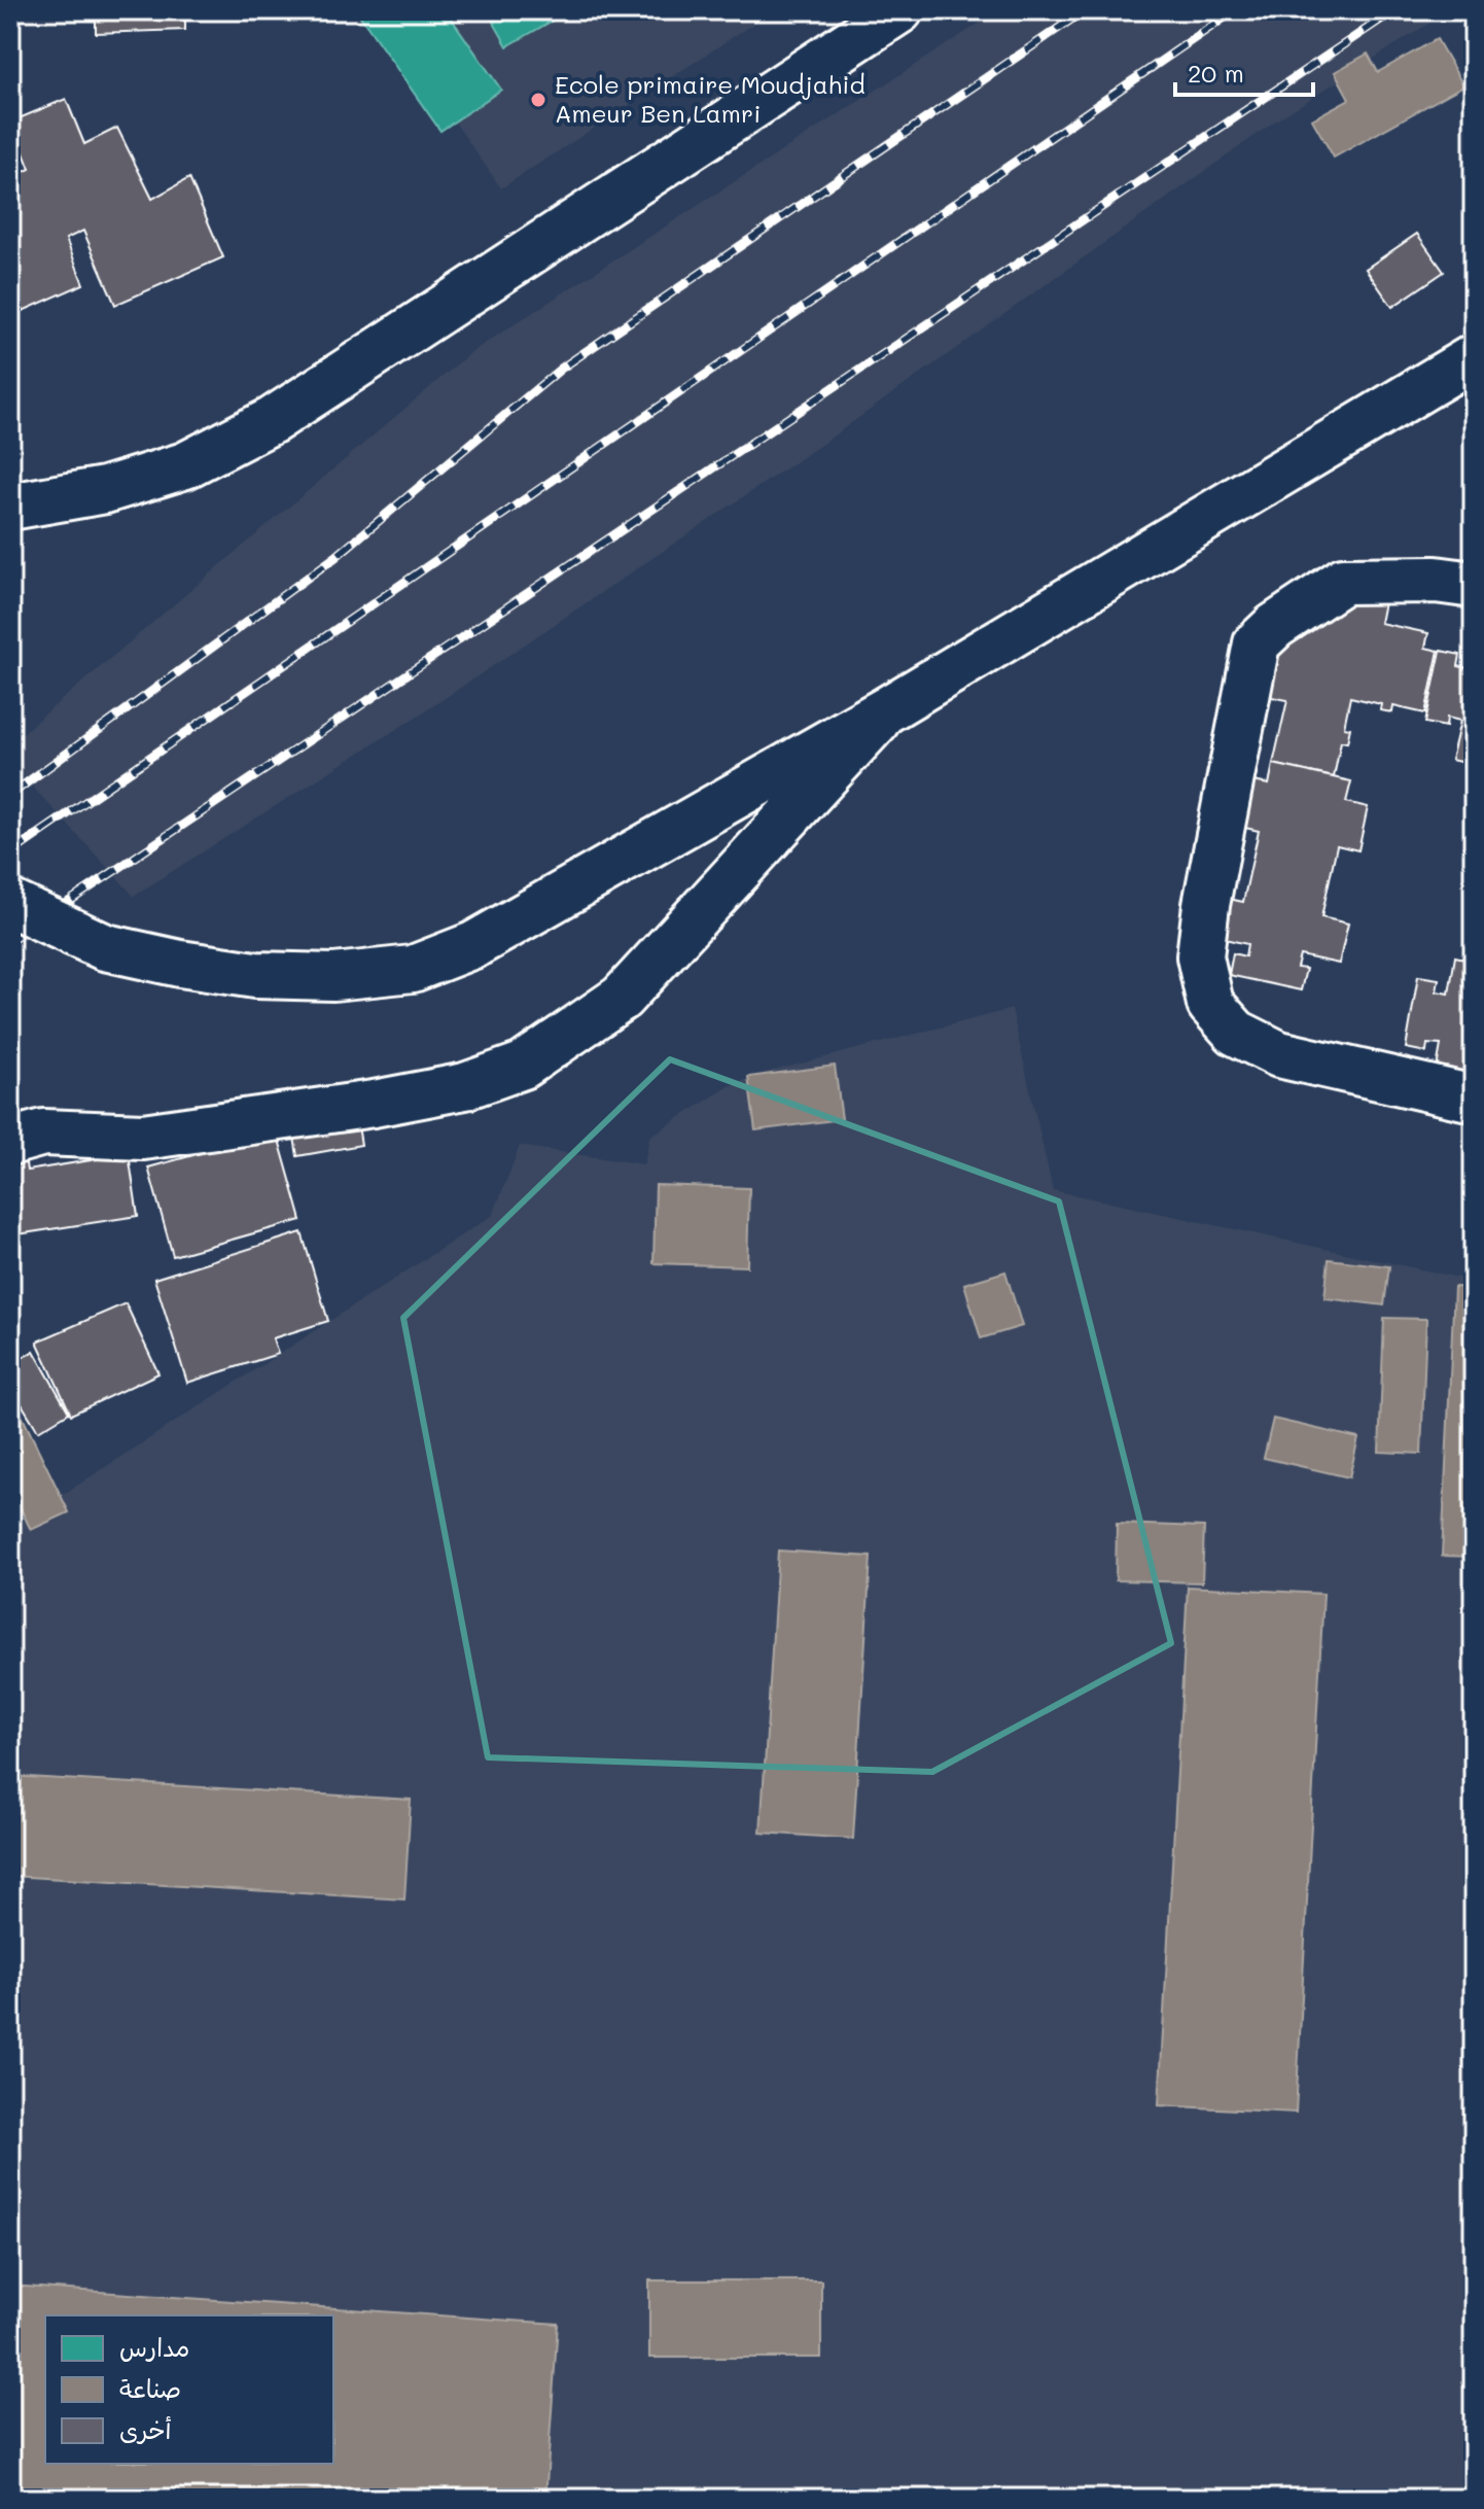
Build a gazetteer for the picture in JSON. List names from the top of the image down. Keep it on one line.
{"places":["Ecole primaire Moudjahid Ameur Ben Lamri"],"legend":["مدارس","صناعة","أخرى"],"scale_bar":"20 m"}
